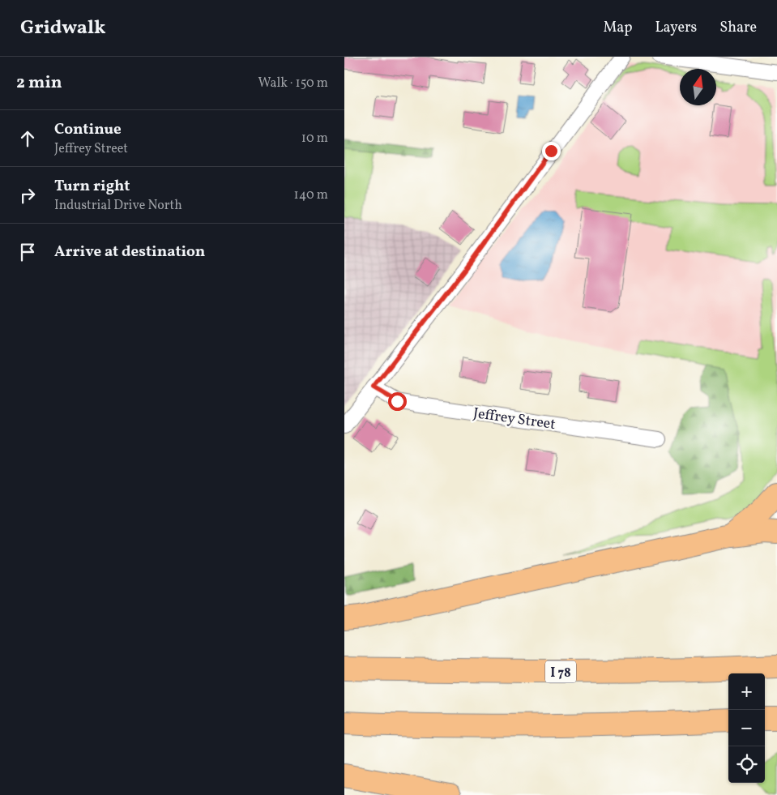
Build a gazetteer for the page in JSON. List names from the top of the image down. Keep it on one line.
{"streets":{"highway":["I 78"],"street":["Jeffrey Street"]},"north":"top","page":{"header":"Gridwalk","nav":["Map","Layers","Share"],"heading":["2 min","Walk · 150 m"],"list":[["Continue","Jeffrey Street","10 m"],["Turn right","Industrial Drive North","140 m"],"Arrive at destination"],"map_buttons":["+","−"]}}
